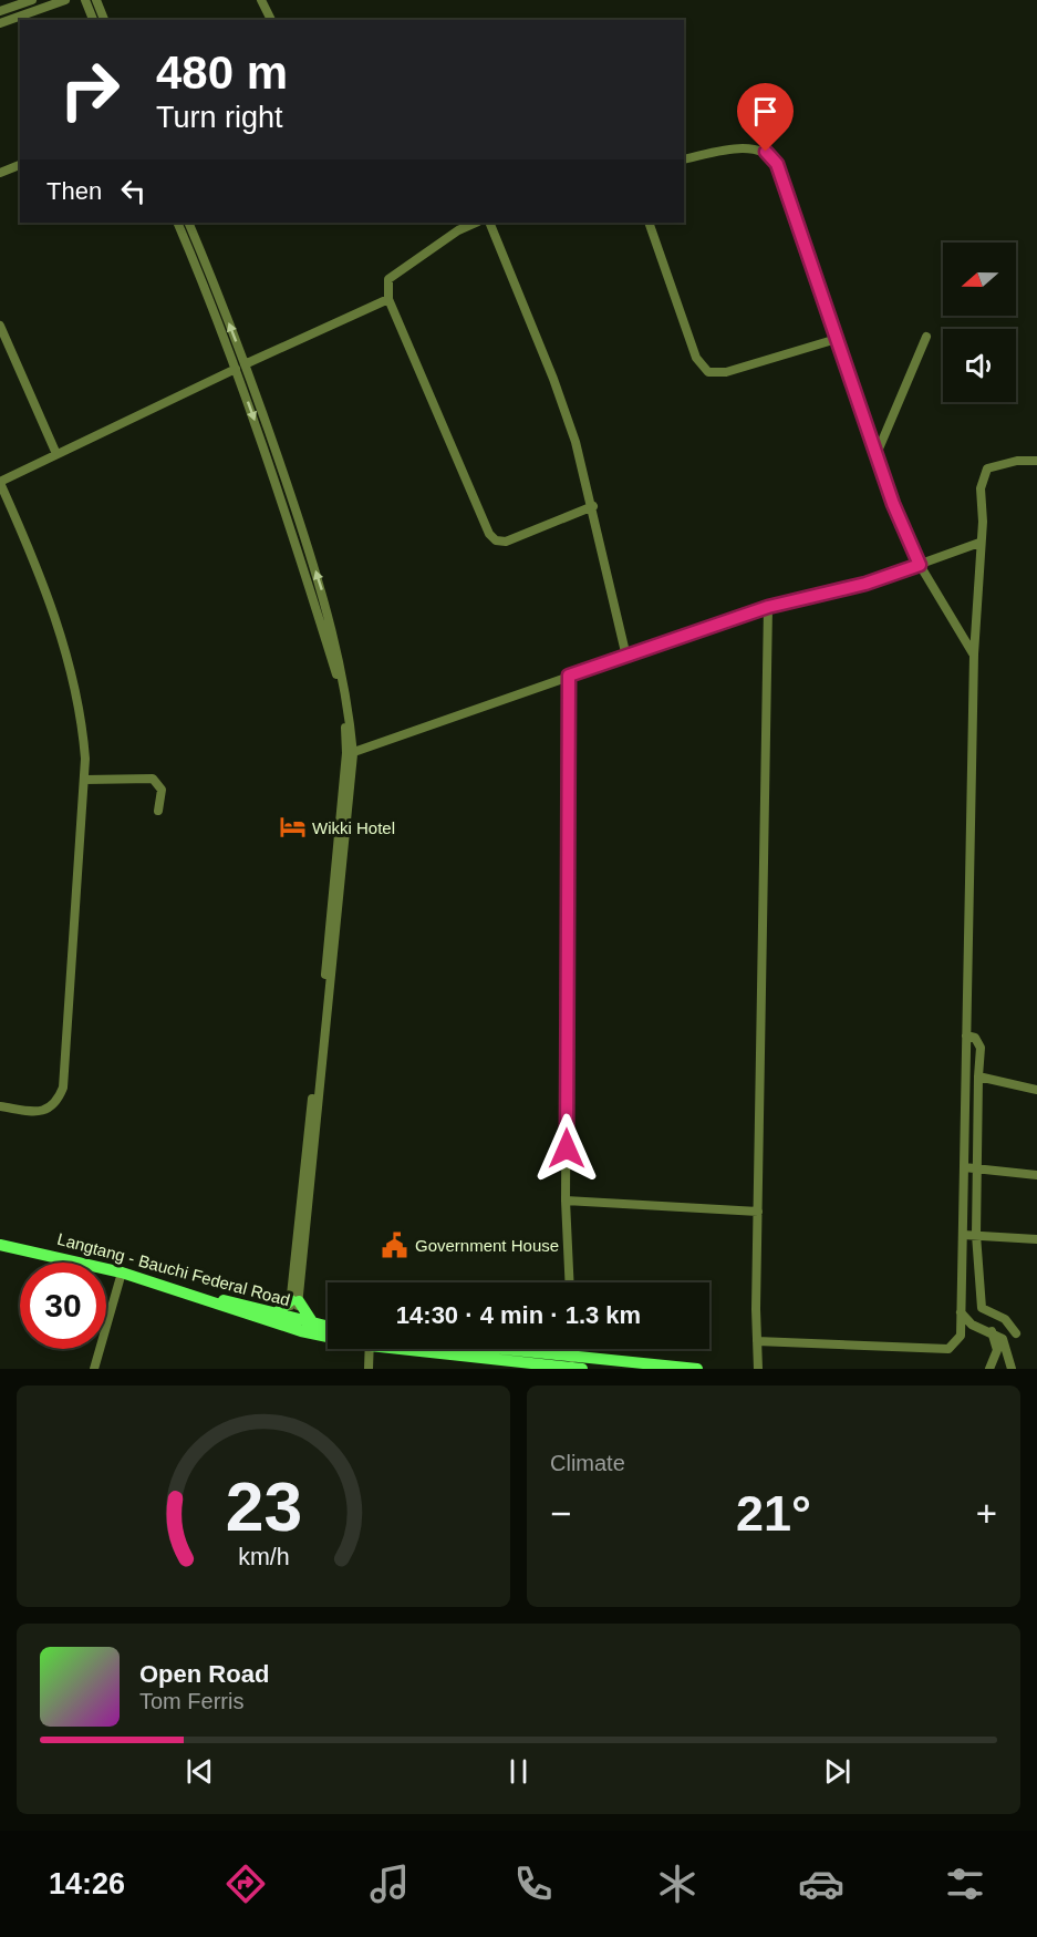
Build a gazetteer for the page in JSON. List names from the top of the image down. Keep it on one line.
{"streets":{"main road":["Langtang - Bauchi Federal Road"]},"places":{"hotel":["Wikki Hotel"],"public building":["Government House"]},"north":"left","page":{"turn":["480 m","Turn right"],"then":"Then","limit":"30","trip":"14:30 · 4 min · 1.3 km","tile":"Climate","heat":["−","21°","+"],"song":["Open Road","Tom Ferris"],"tabs":"14:26","gauge":["23","km/h"]}}
